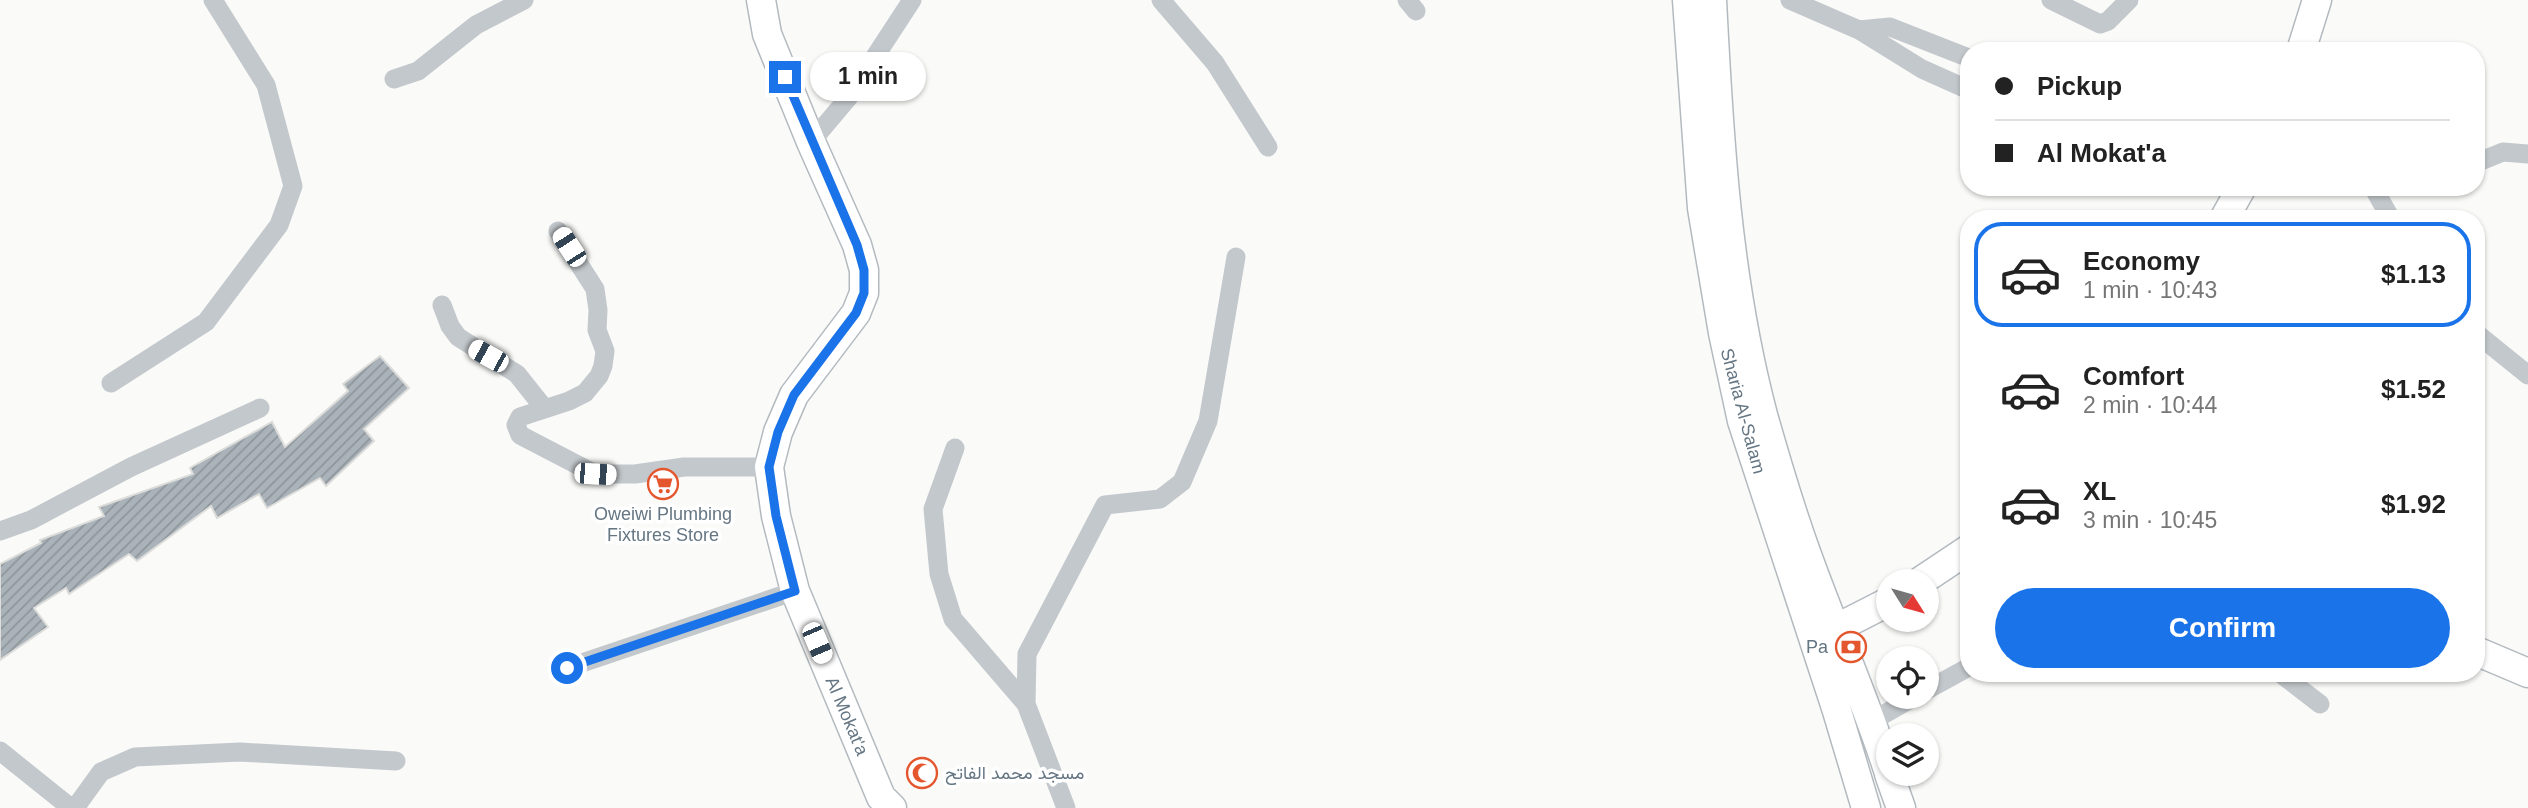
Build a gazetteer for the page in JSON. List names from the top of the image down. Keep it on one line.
{"streets":{"main road":["Sharia Al-Salam","Al Mokat'a"]},"places":{"supermarket":["Oweiwi Plumbing Fixtures Store"],"bank":["Pa"],"mosque":["مسجد محمد الفاتح"]},"north":"bottom right","page":{"banner":["Pickup","Al Mokat'a"],"bubble":"1 min","list":[{"name":"Economy","note":"1 min · 10:43","value":"$1.13"},{"name":"Comfort","note":"2 min · 10:44","value":"$1.52"},{"name":"XL","note":"3 min · 10:45","value":"$1.92"}],"buttons":"Confirm"}}
